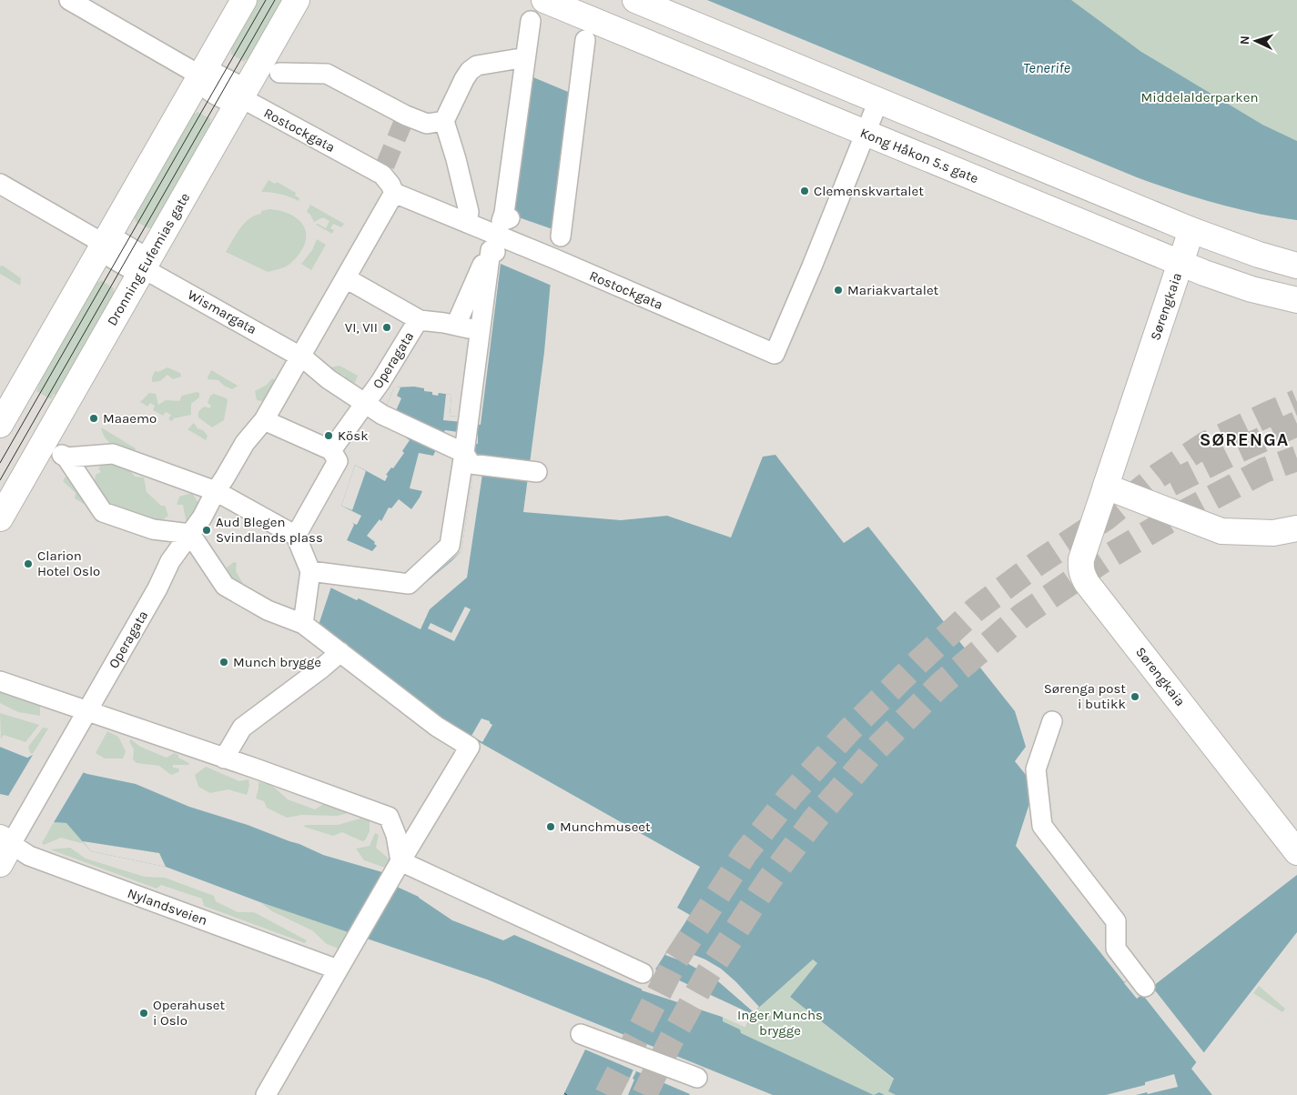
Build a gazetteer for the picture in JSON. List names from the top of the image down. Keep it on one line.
{"streets":{"main road":["Kong Håkon 5.s gate","Dronning Eufemias gate","Sørengkaia"],"street":["Rostockgata","Wismargata","Operagata","Nylandsveien"]},"crossings":[["Rostockgata","Kong Håkon 5.s gate"],["Rostockgata","Dronning Eufemias gate"],["Rostockgata","Operagata"],["Kong Håkon 5.s gate","Sørengkaia"],["Dronning Eufemias gate","Wismargata"],["Wismargata","Operagata"],["Operagata","Nylandsveien"]],"districts":["SØRENGA"],"water":["Tenerife"],"parks":["Middelalderparken","Inger Munchs brygge"],"places":["Clemenskvartalet","Mariakvartalet","VI, VII","Maaemo","Kösk","Aud Blegen Svindlands plass","Clarion Hotel Oslo","Munch brygge","Sørenga post i butikk","Munchmuseet","Operahuset i Oslo"],"north":"left"}
